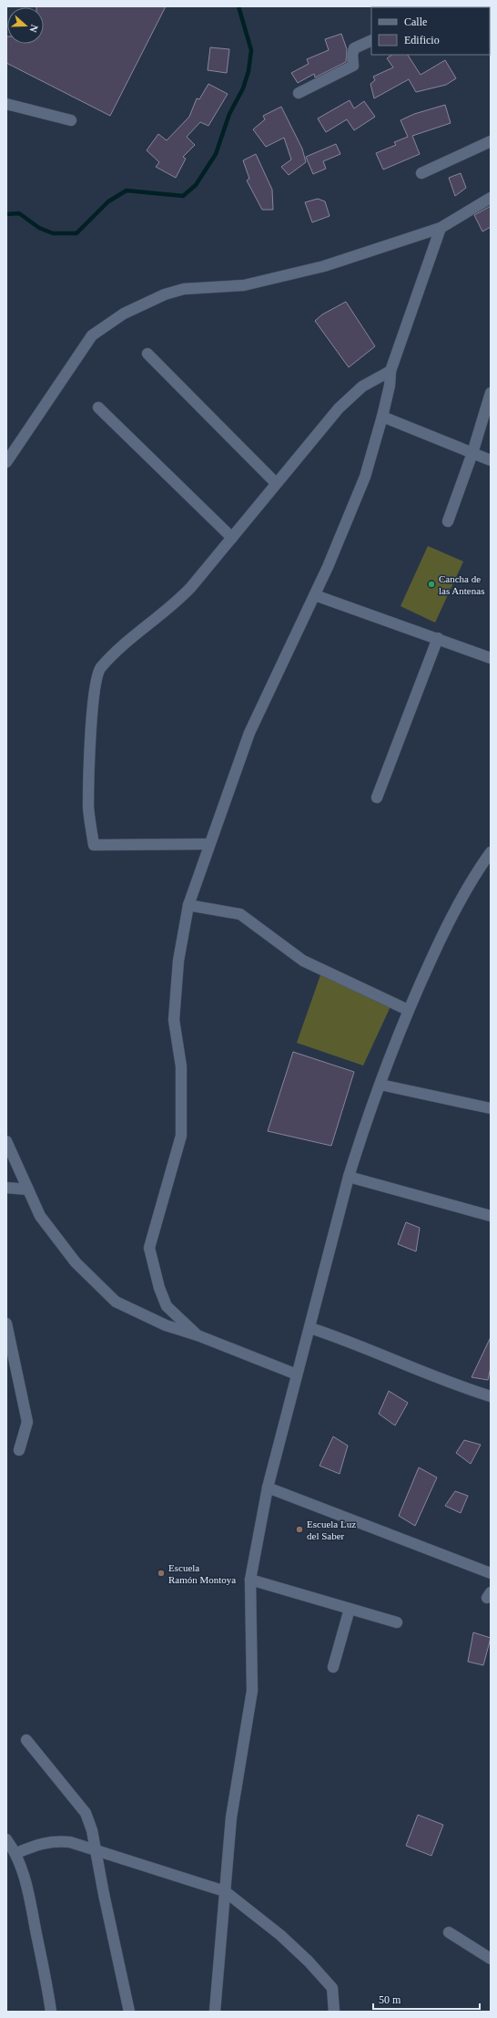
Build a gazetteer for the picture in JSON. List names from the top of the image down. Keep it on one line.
{"places":["Cancha de las Antenas","Escuela Luz del Saber","Escuela Ramón Montoya"],"legend":["Calle","Edificio"],"scale_bar":"50 m","north":"right"}
